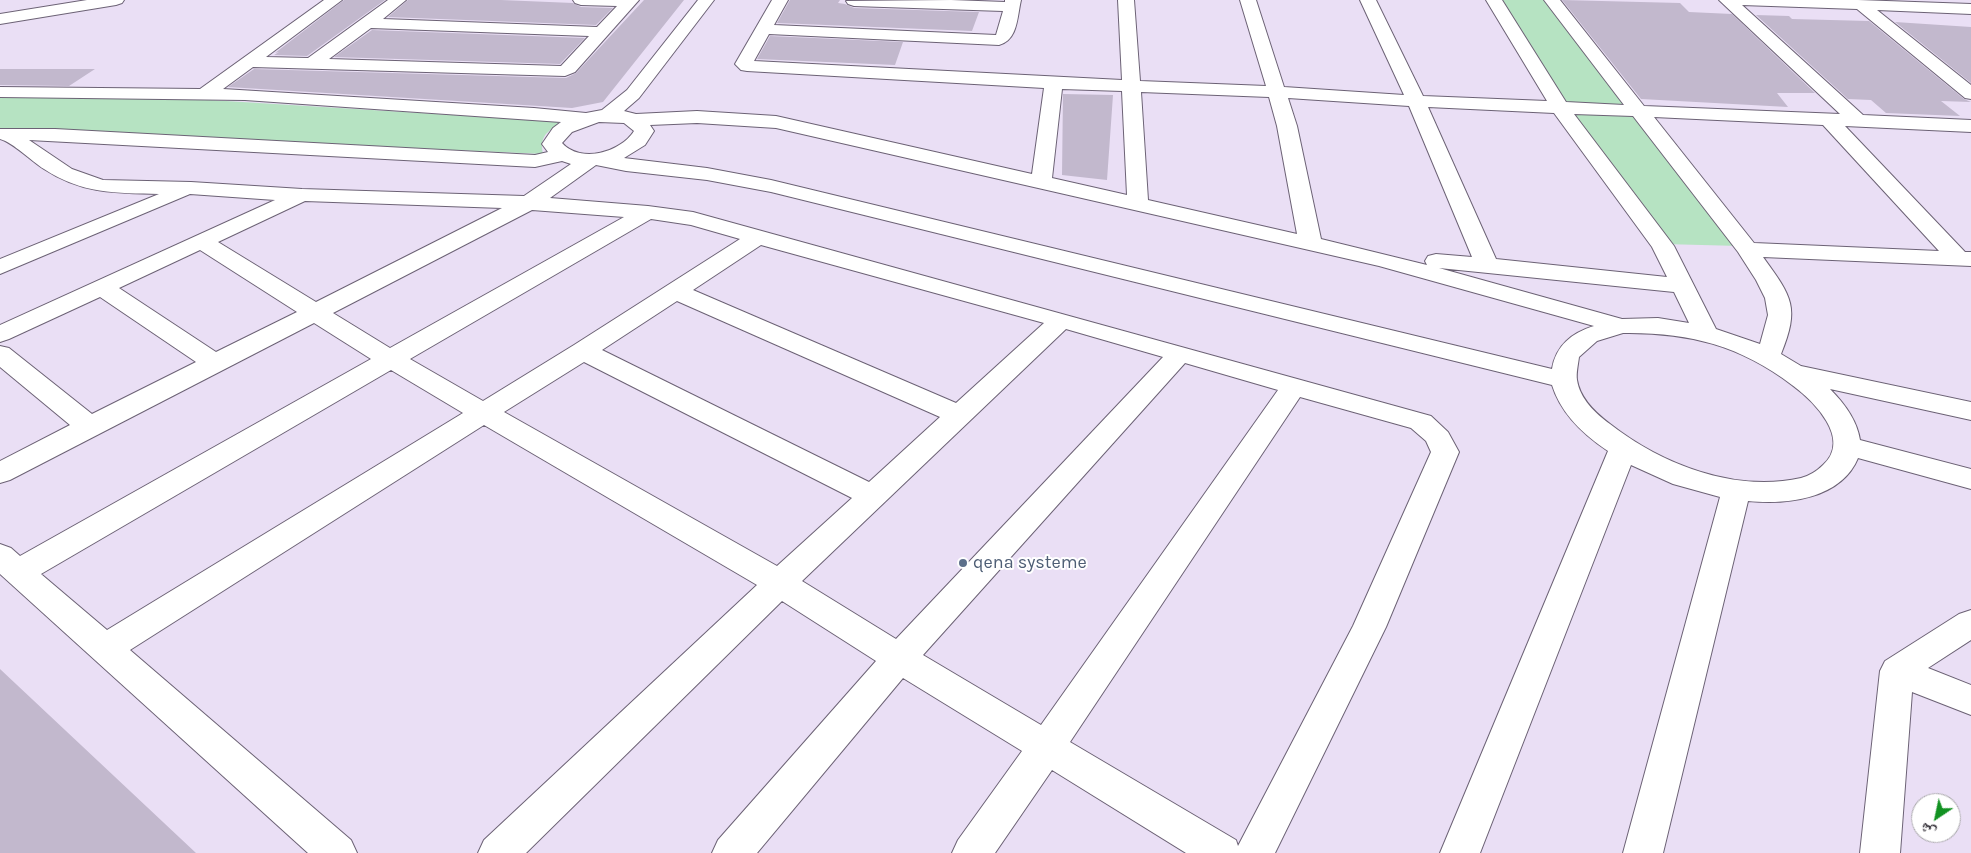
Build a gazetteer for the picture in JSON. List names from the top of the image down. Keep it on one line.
{"places":["qena systeme"],"north":"bottom left"}
